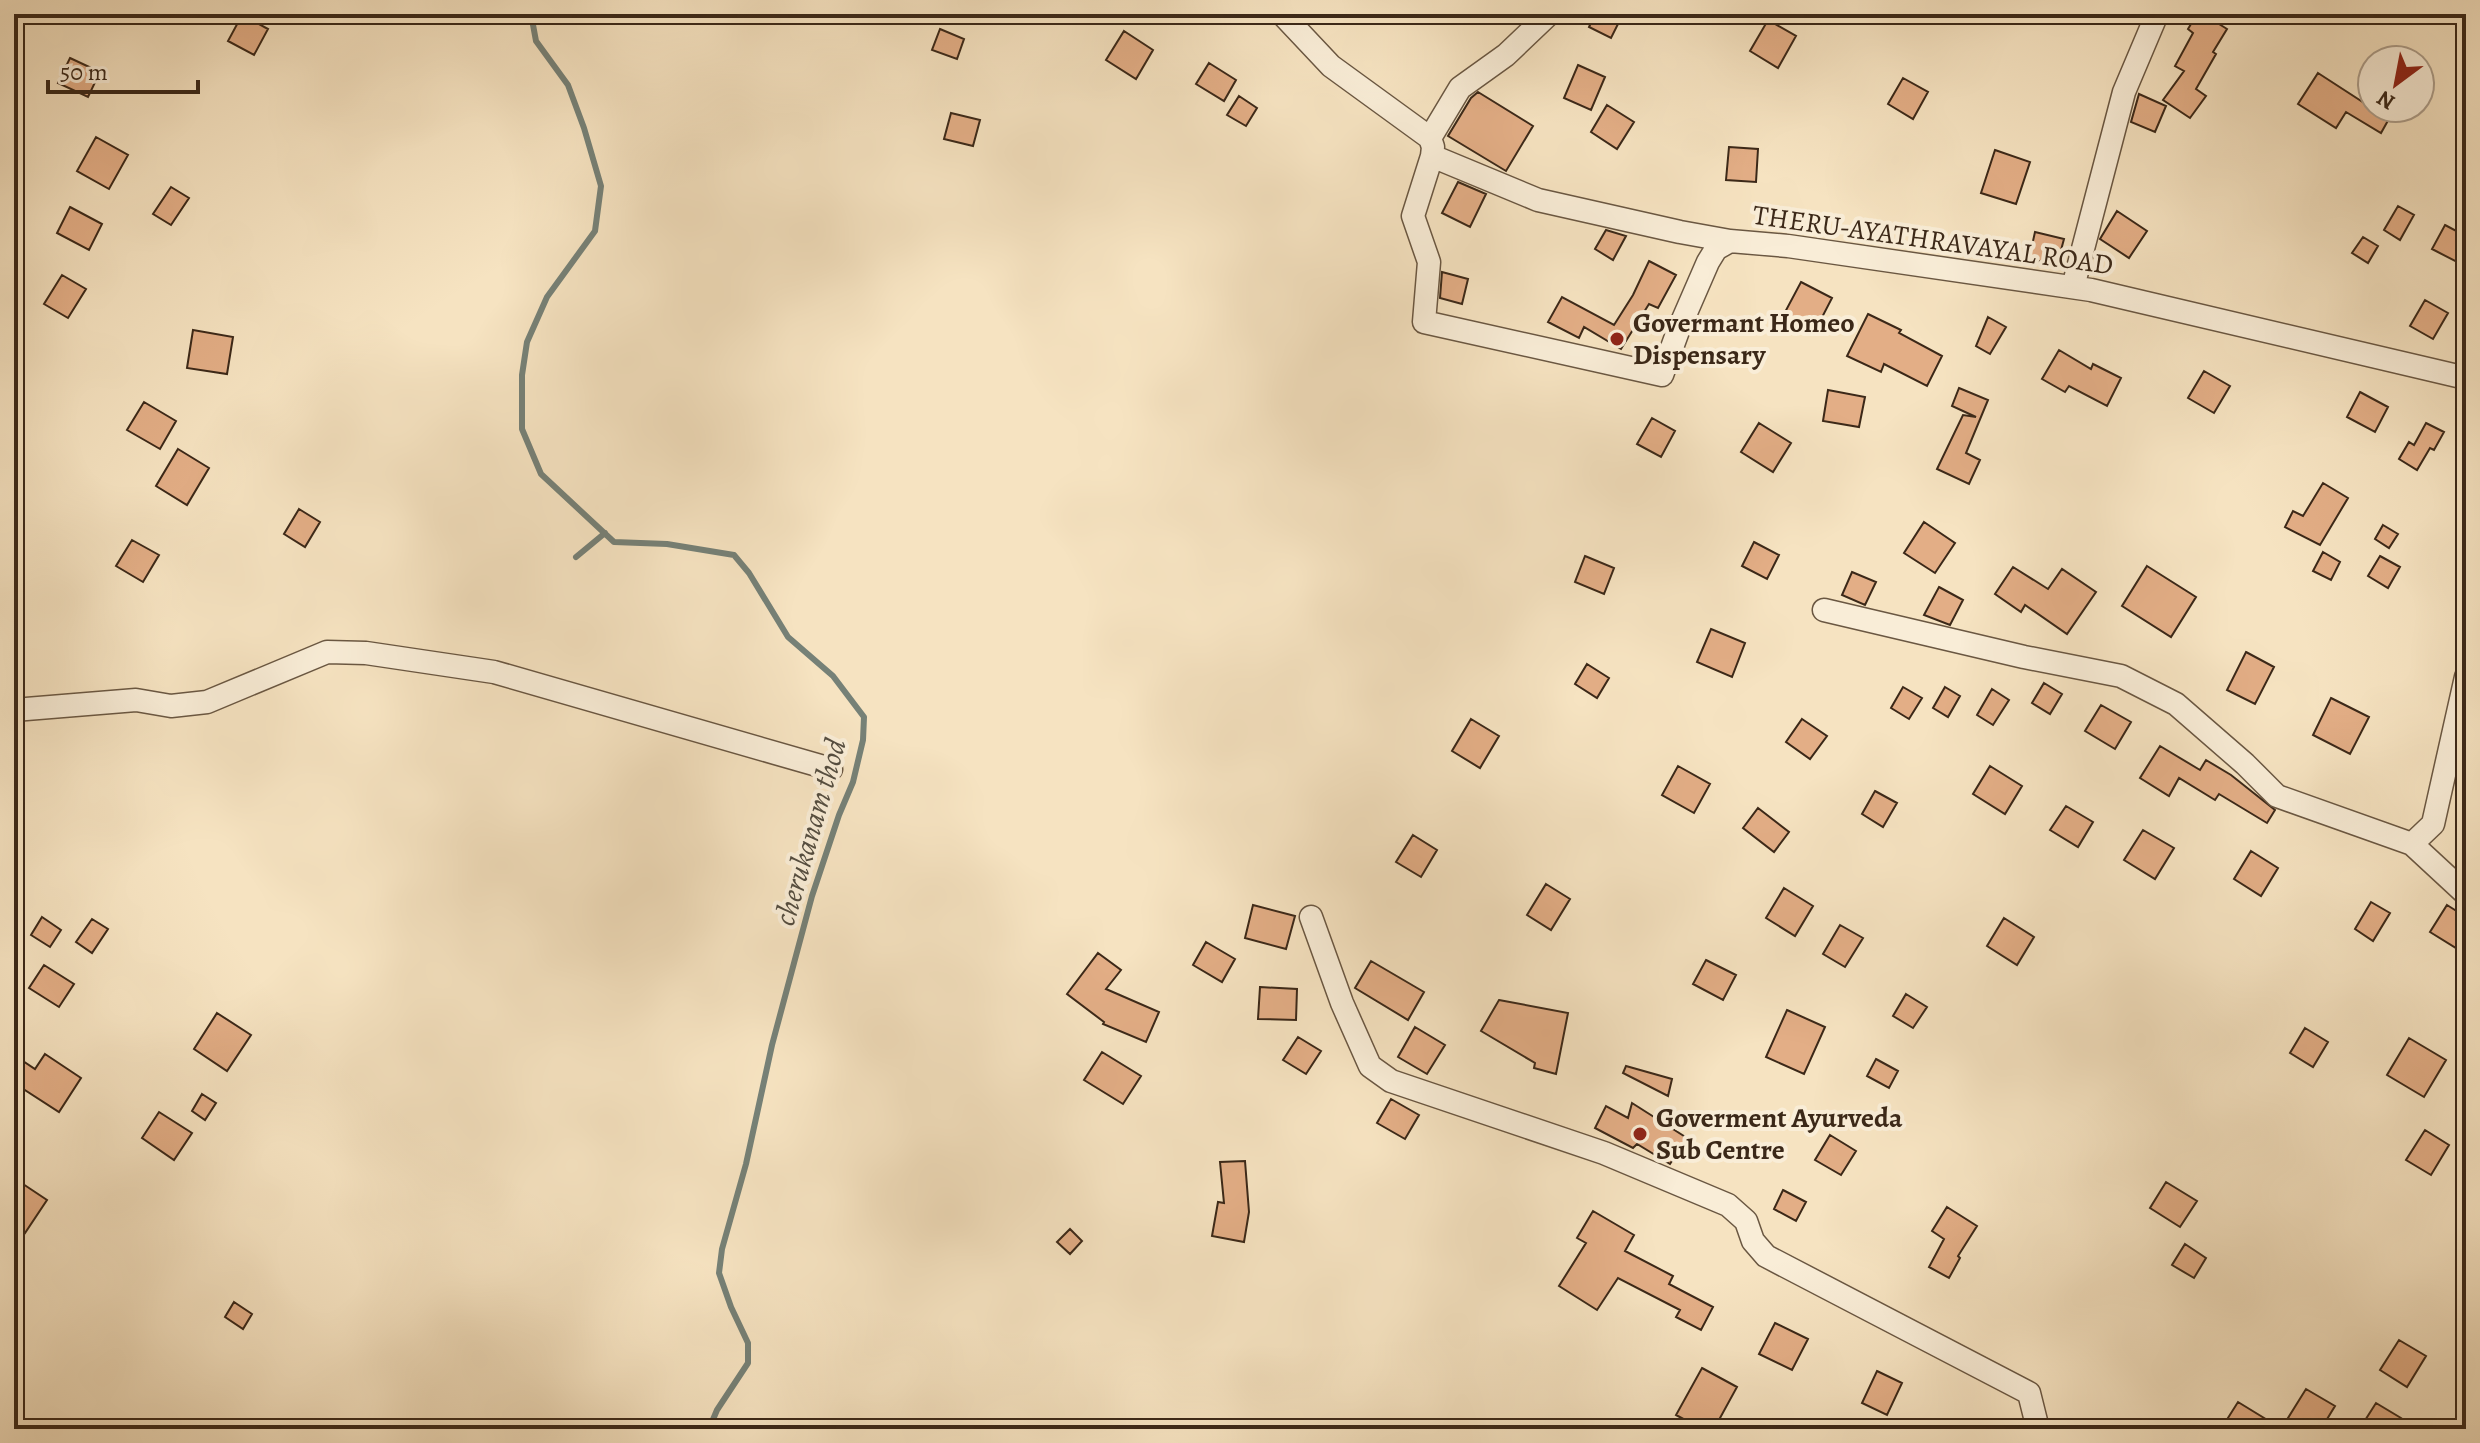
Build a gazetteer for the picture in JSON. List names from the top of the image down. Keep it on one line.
{"streets":{"street":["THERU-AYATHRAVAYAL ROAD"]},"water":["cherukanam thod"],"places":["Govermant Homeo Dispensary","Goverment Ayurveda Sub Centre"],"scale_bar":"50 m","north":"bottom left"}
